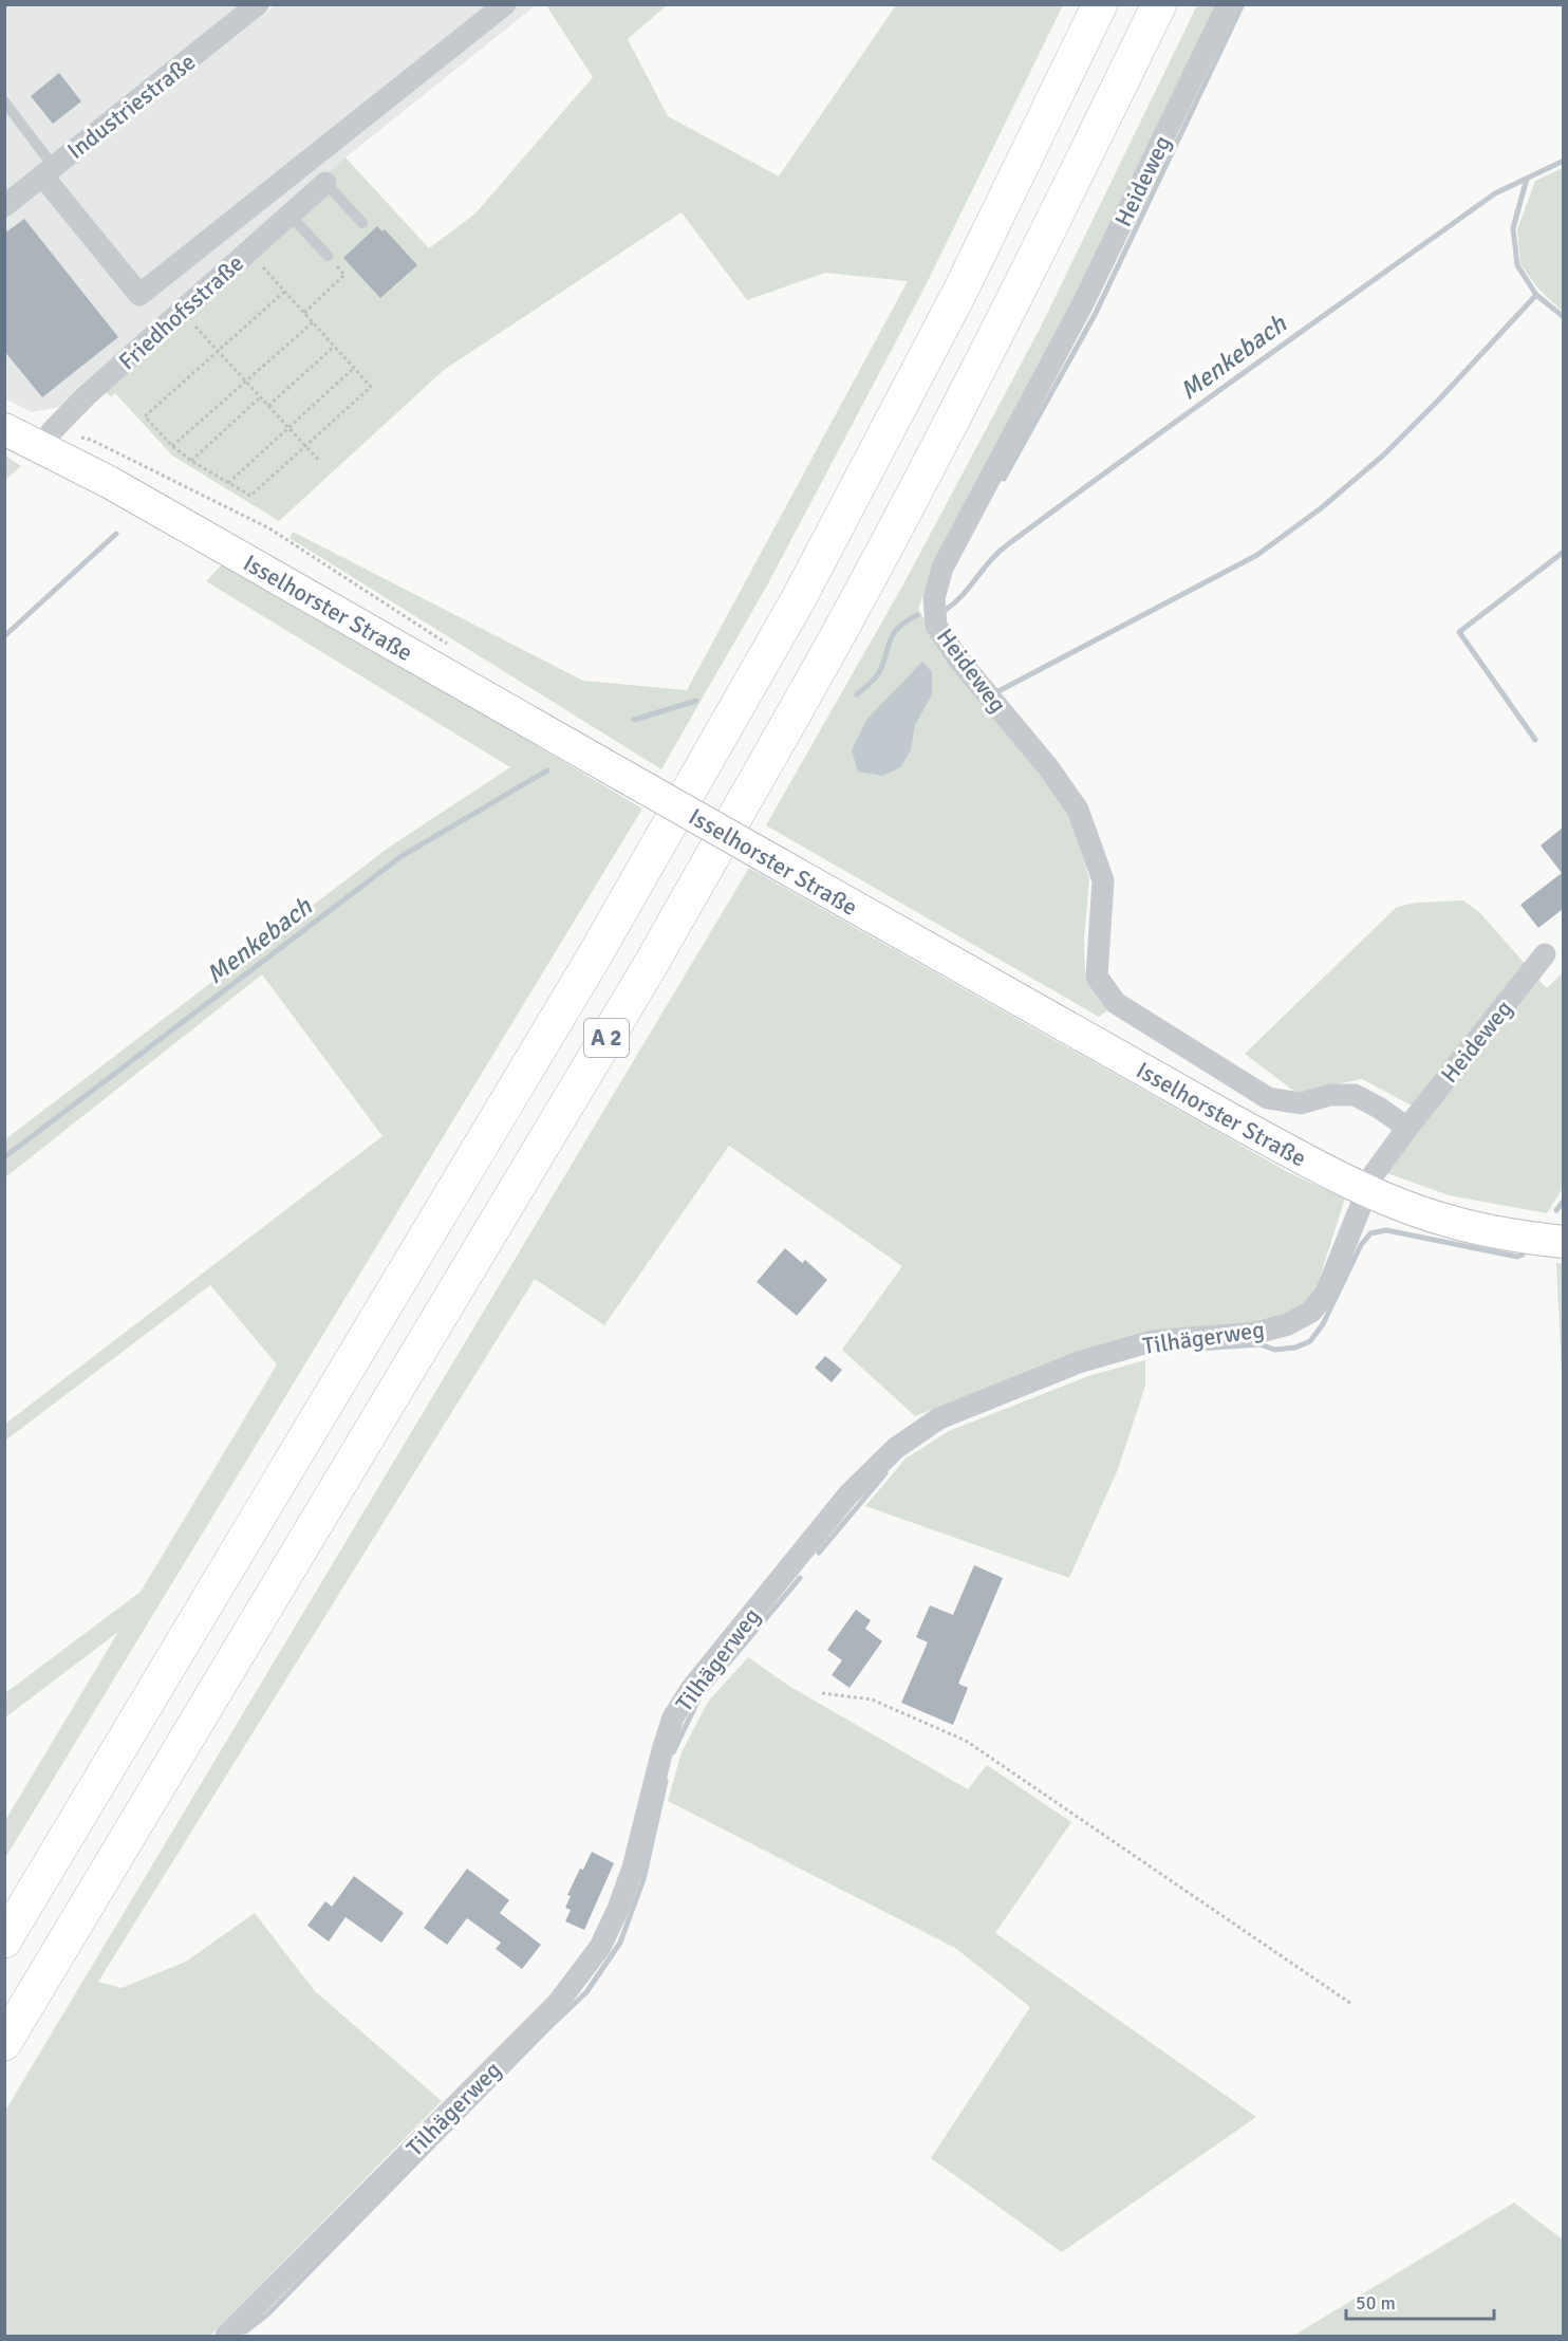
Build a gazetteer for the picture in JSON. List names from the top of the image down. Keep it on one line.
{"streets":{"highway":["A 2"],"street":["Industriestraße","Heideweg","Friedhofsstraße","Isselhorster Straße","Tilhägerweg"]},"crossings":[["Heideweg","Isselhorster Straße"],["Heideweg","Tilhägerweg"],["Friedhofsstraße","Isselhorster Straße"],["Isselhorster Straße","Tilhägerweg"]],"water":["Menkebach"],"scale_bar":"50 m"}
